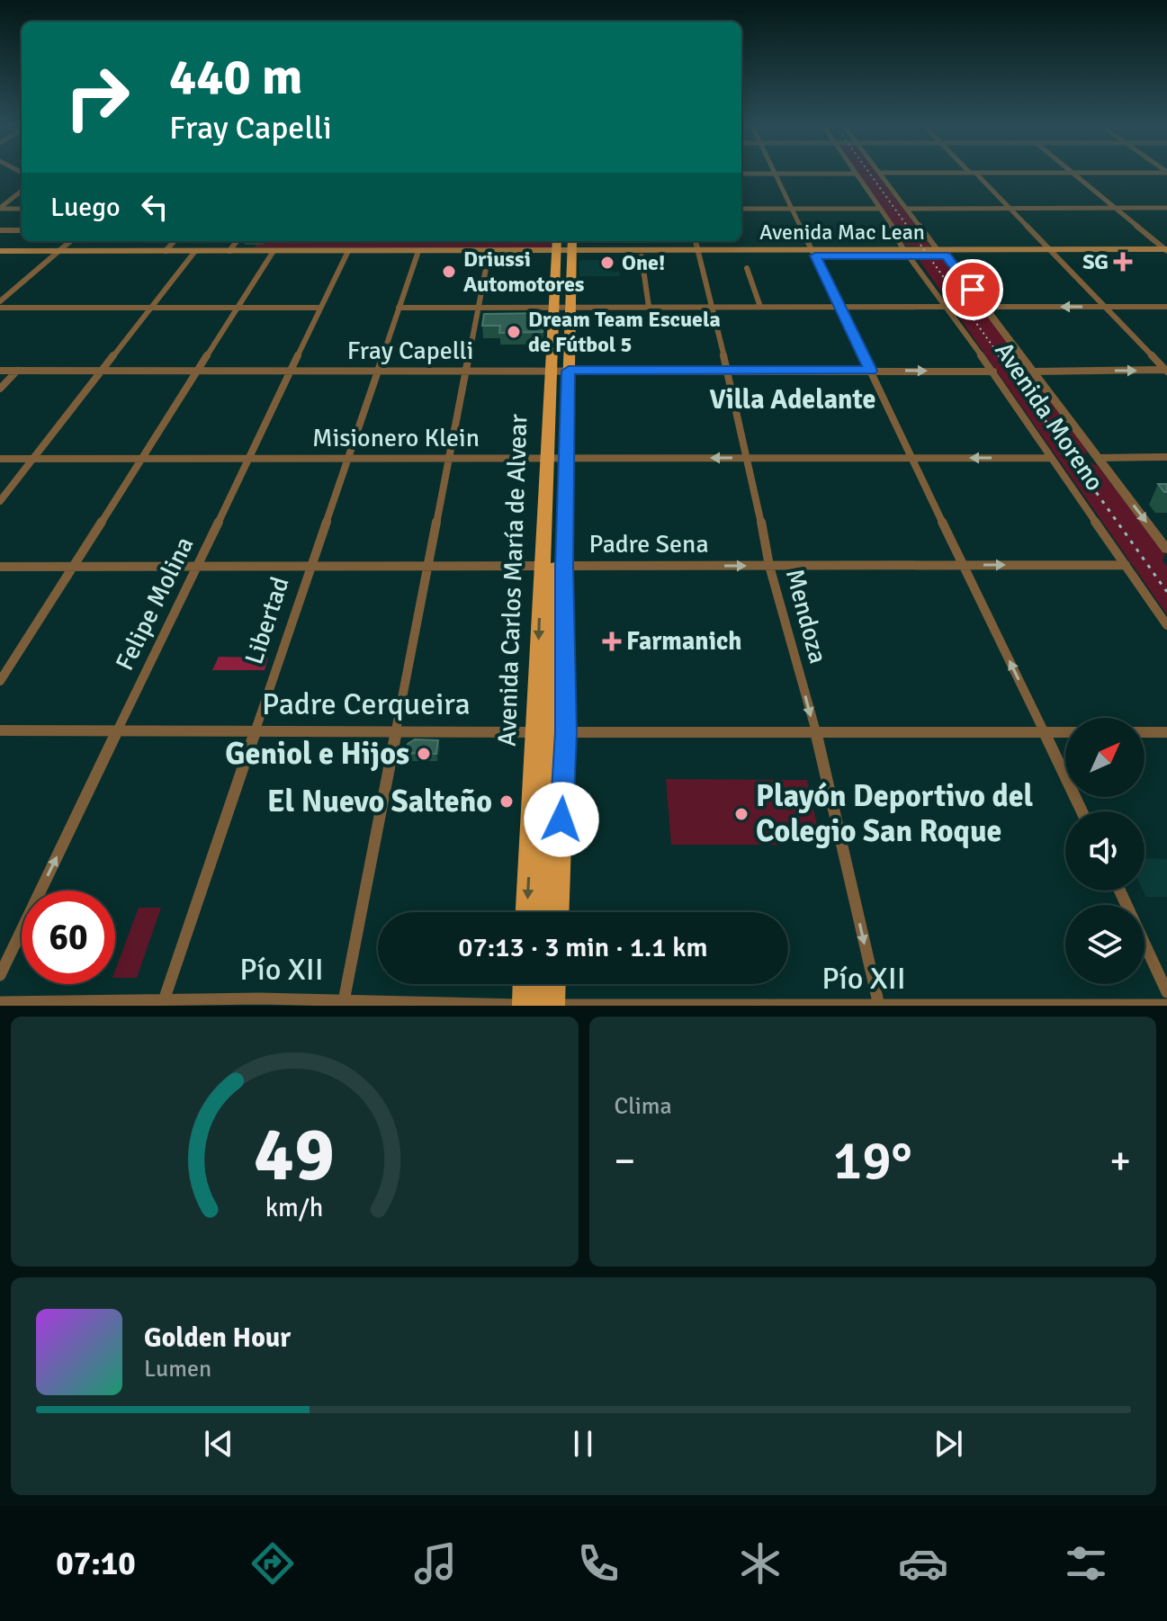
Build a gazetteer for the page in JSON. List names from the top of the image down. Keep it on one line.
{"streets":{"main road":["Avenida Mac Lean","Avenida Carlos María de Alvear"],"street":["Fray Capelli","Avenida Moreno","Misionero Klein","Padre Sena","Felipe Molina","Mendoza","Libertad","Padre Cerqueira","Pío XII"]},"crossings":[["Avenida Mac Lean","Avenida Moreno"],["Avenida Mac Lean","Avenida Carlos María de Alvear"],["Avenida Mac Lean","Felipe Molina"],["Avenida Mac Lean","Mendoza"],["Avenida Mac Lean","Libertad"],["Fray Capelli","Avenida Moreno"],["Fray Capelli","Avenida Carlos María de Alvear"],["Fray Capelli","Felipe Molina"],["Fray Capelli","Mendoza"],["Fray Capelli","Libertad"],["Avenida Moreno","Misionero Klein"],["Avenida Moreno","Padre Sena"],["Misionero Klein","Avenida Carlos María de Alvear"],["Misionero Klein","Felipe Molina"],["Misionero Klein","Mendoza"],["Misionero Klein","Libertad"],["Padre Sena","Avenida Carlos María de Alvear"],["Padre Sena","Felipe Molina"],["Padre Sena","Mendoza"],["Padre Sena","Libertad"],["Avenida Carlos María de Alvear","Padre Cerqueira"],["Felipe Molina","Padre Cerqueira"],["Mendoza","Padre Cerqueira"],["Mendoza","Pío XII"],["Libertad","Padre Cerqueira"],["Libertad","Pío XII"]],"one_way":["Mendoza"],"districts":["Villa Adelante"],"places":{"health":["SG","Farmanich"],"other":["One!","Driussi Automotores","Dream Team Escuela de Fútbol 5","Geniol e Hijos","El Nuevo Salteño","Playón Deportivo del Colegio San Roque"]},"north":"top right","page":{"turn":["440 m","Fray Capelli"],"then":"Luego","limit":"60","trip":"07:13 · 3 min · 1.1 km","tile":"Clima","heat":["−","19°","+"],"song":["Golden Hour","Lumen"],"tabs":"07:10","gauge":["49","km/h"]}}
